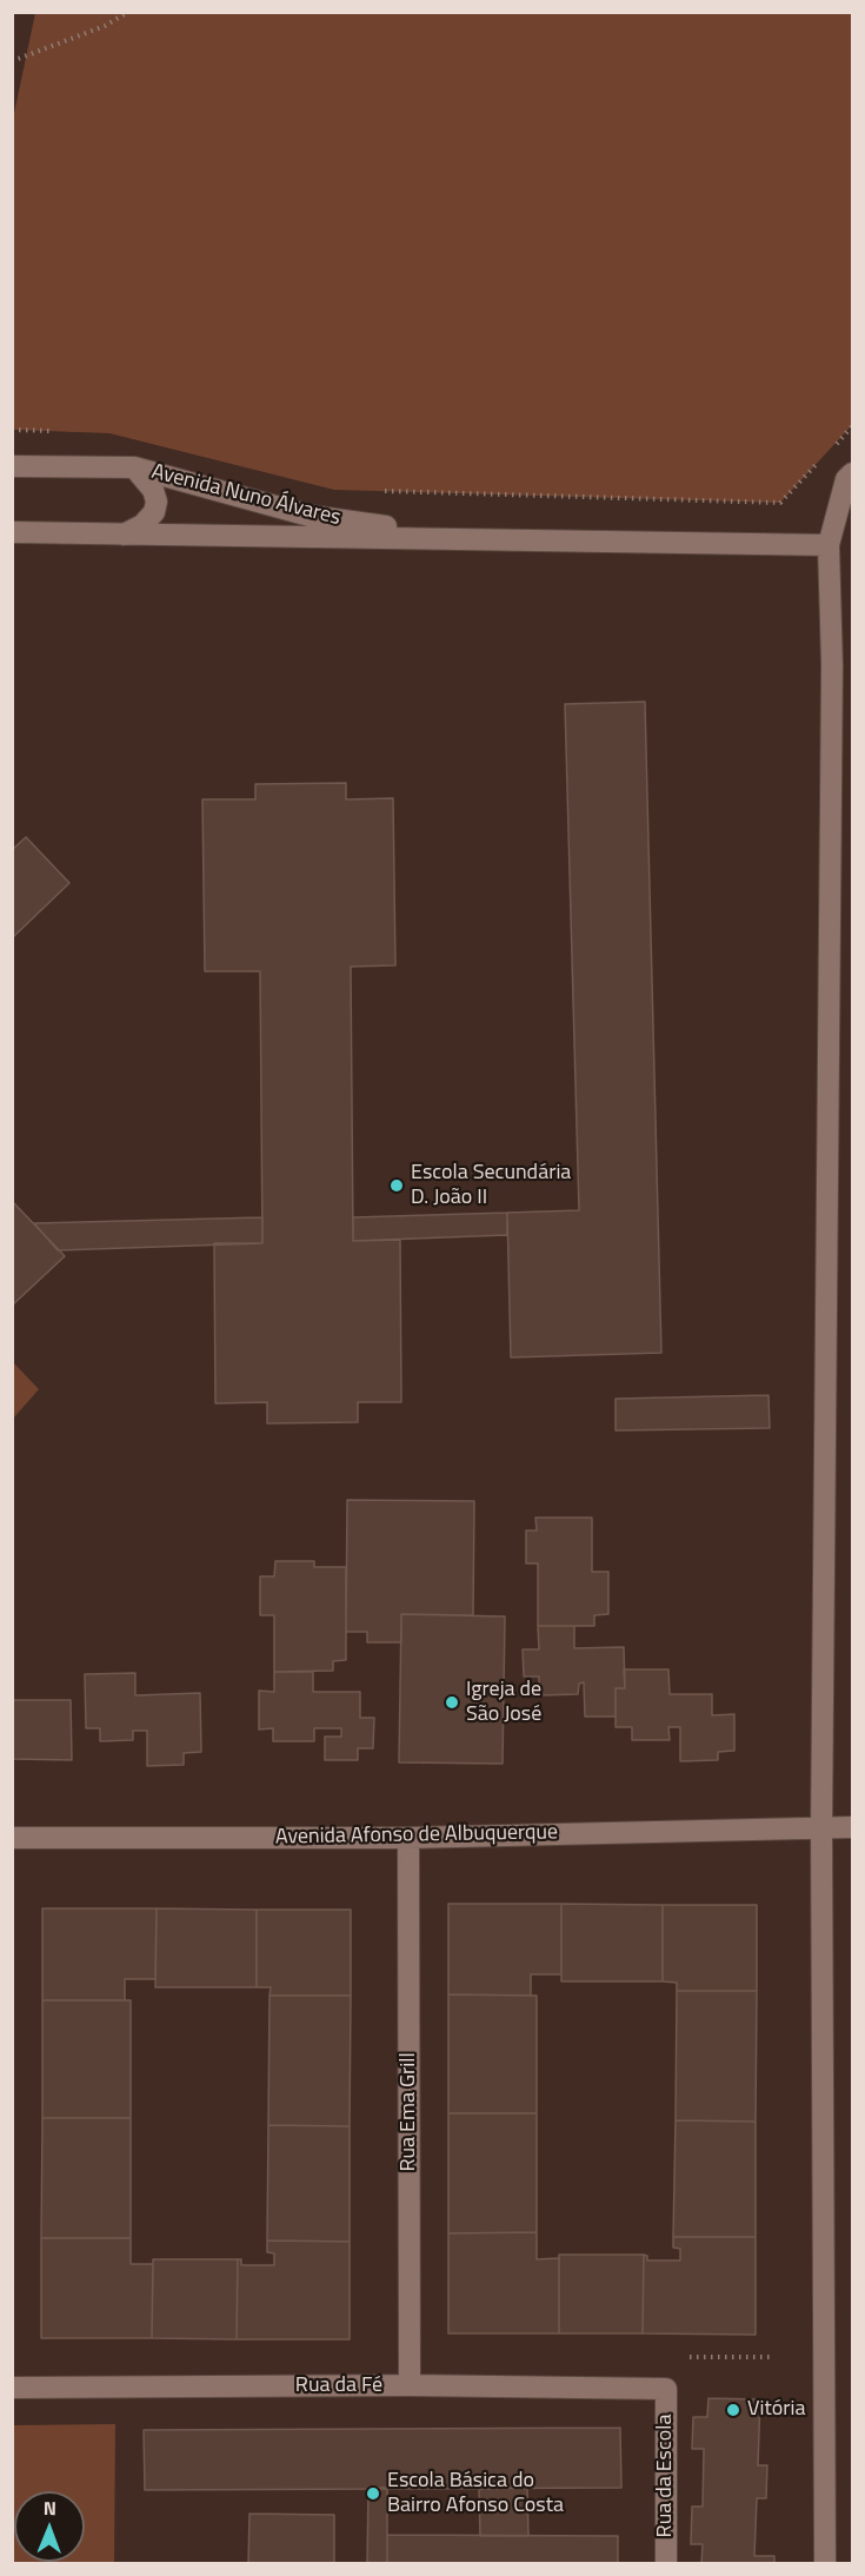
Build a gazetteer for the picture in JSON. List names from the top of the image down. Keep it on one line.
{"streets":{"street":["Avenida Nuno Álvares","Avenida Afonso de Albuquerque","Rua Ema Grill","Rua da Fé","Rua da Escola"]},"crossings":[["Avenida Afonso de Albuquerque","Rua Ema Grill"],["Rua Ema Grill","Rua da Fé"],["Rua da Fé","Rua da Escola"]],"places":["Escola Secundária D. João II","Igreja de São José","Vitória","Escola Básica do Bairro Afonso Costa"],"north":"top"}
